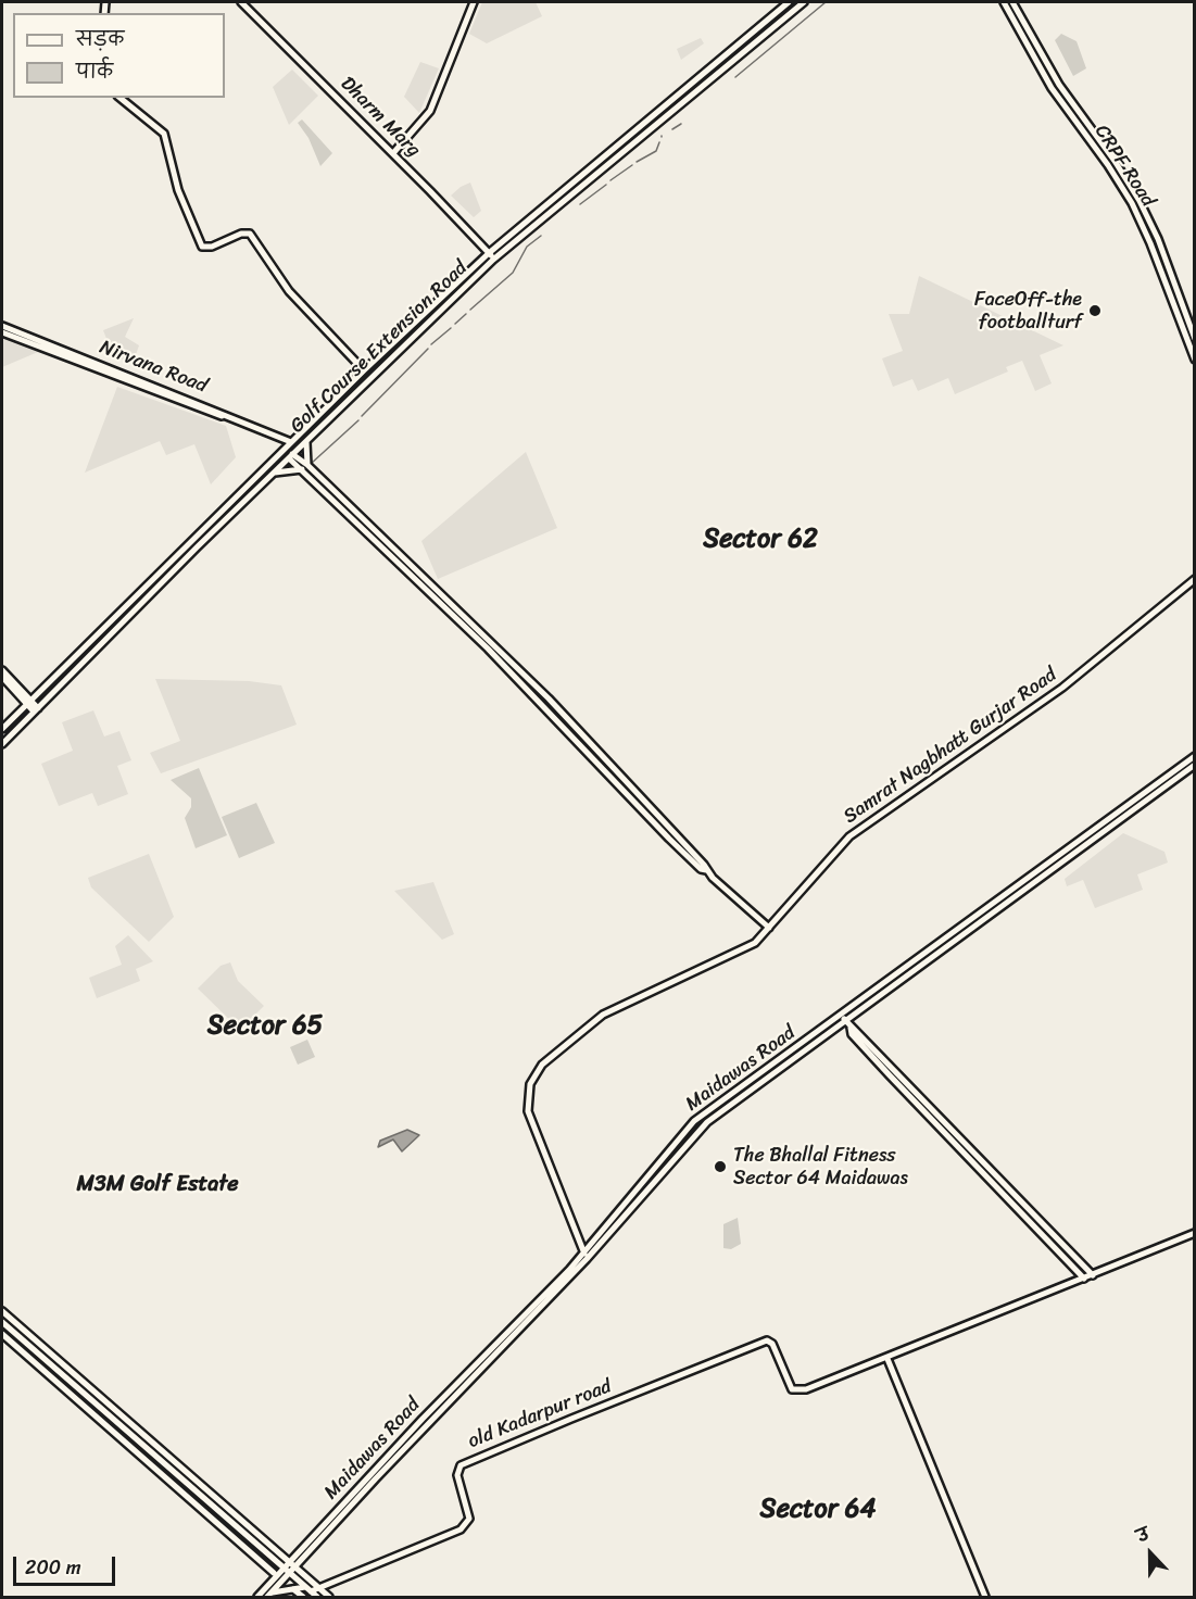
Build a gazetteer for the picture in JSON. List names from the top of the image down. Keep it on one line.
{"streets":{"street":["Dharm Marg","CRPF Road","Golf Course Extension Road","Nirvana Road","Samrat Nagbhatt Gurjar Road","Maidawas Road","old Kadarpur road"]},"crossings":[["Dharm Marg","Golf Course Extension Road"],["Golf Course Extension Road","Nirvana Road"],["Samrat Nagbhatt Gurjar Road","Maidawas Road"]],"districts":["Sector 62","Sector 65","M3M Golf Estate","Sector 64"],"places":["FaceOff-the footballturf","The Bhallal Fitness Sector 64 Maidawas"],"legend":["सड़क","पार्क"],"scale_bar":"200 m","north":"top"}
